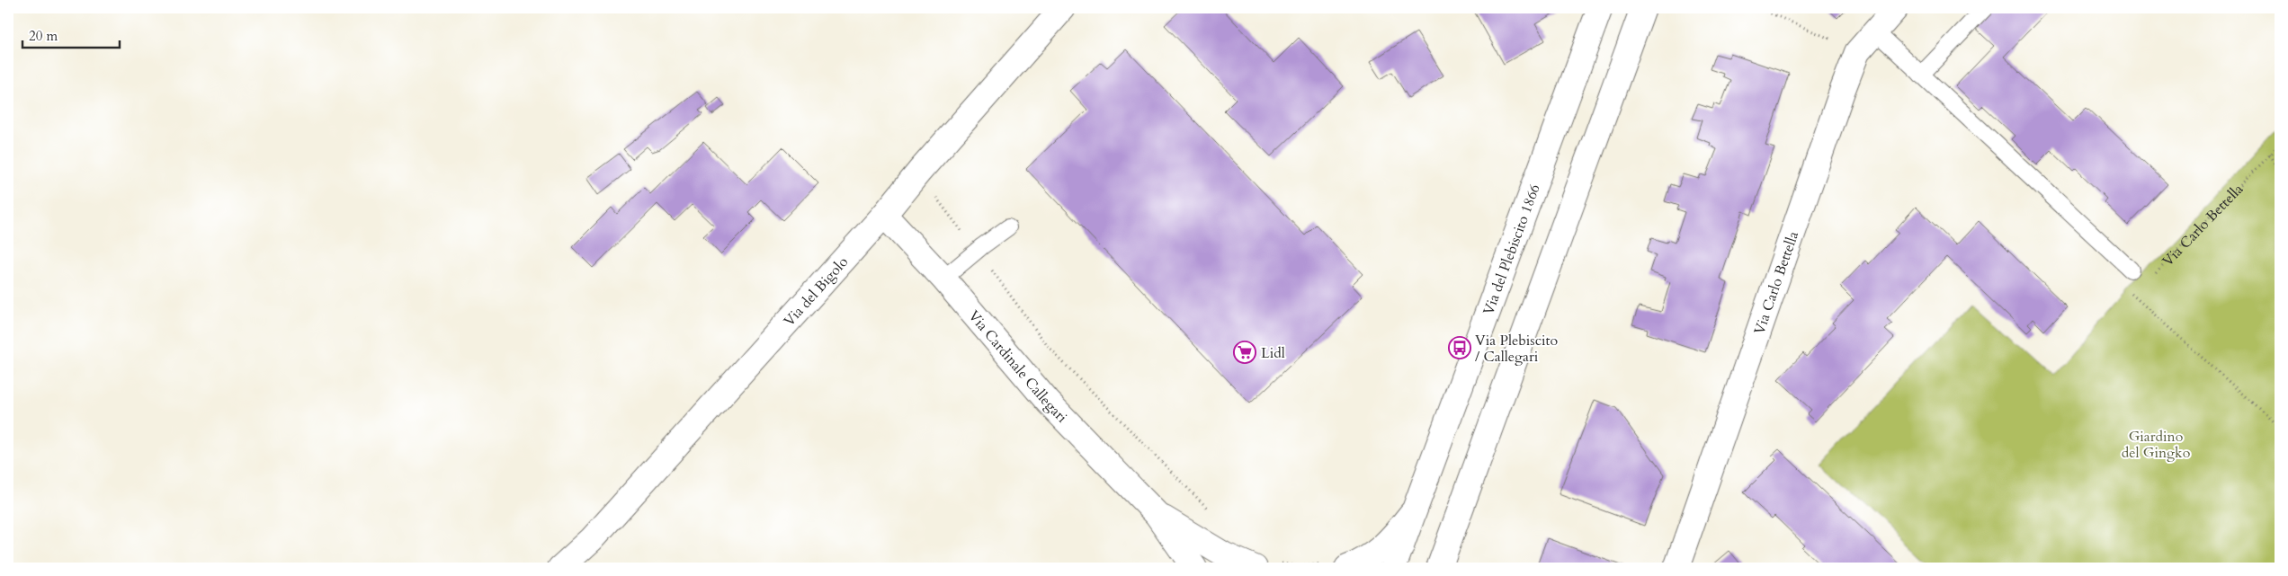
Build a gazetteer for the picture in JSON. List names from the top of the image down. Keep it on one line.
{"streets":{"street":["Via Carlo Bettella","Via del Plebiscito 1866","Via del Bigolo","Via Cardinale Callegari"]},"crossings":[["Via del Bigolo","Via Cardinale Callegari"]],"parks":["Giardino del Gingko"],"places":{"bus stop":["Via Plebiscito / Callegari"],"supermarket":["Lidl"]},"scale_bar":"20 m"}
